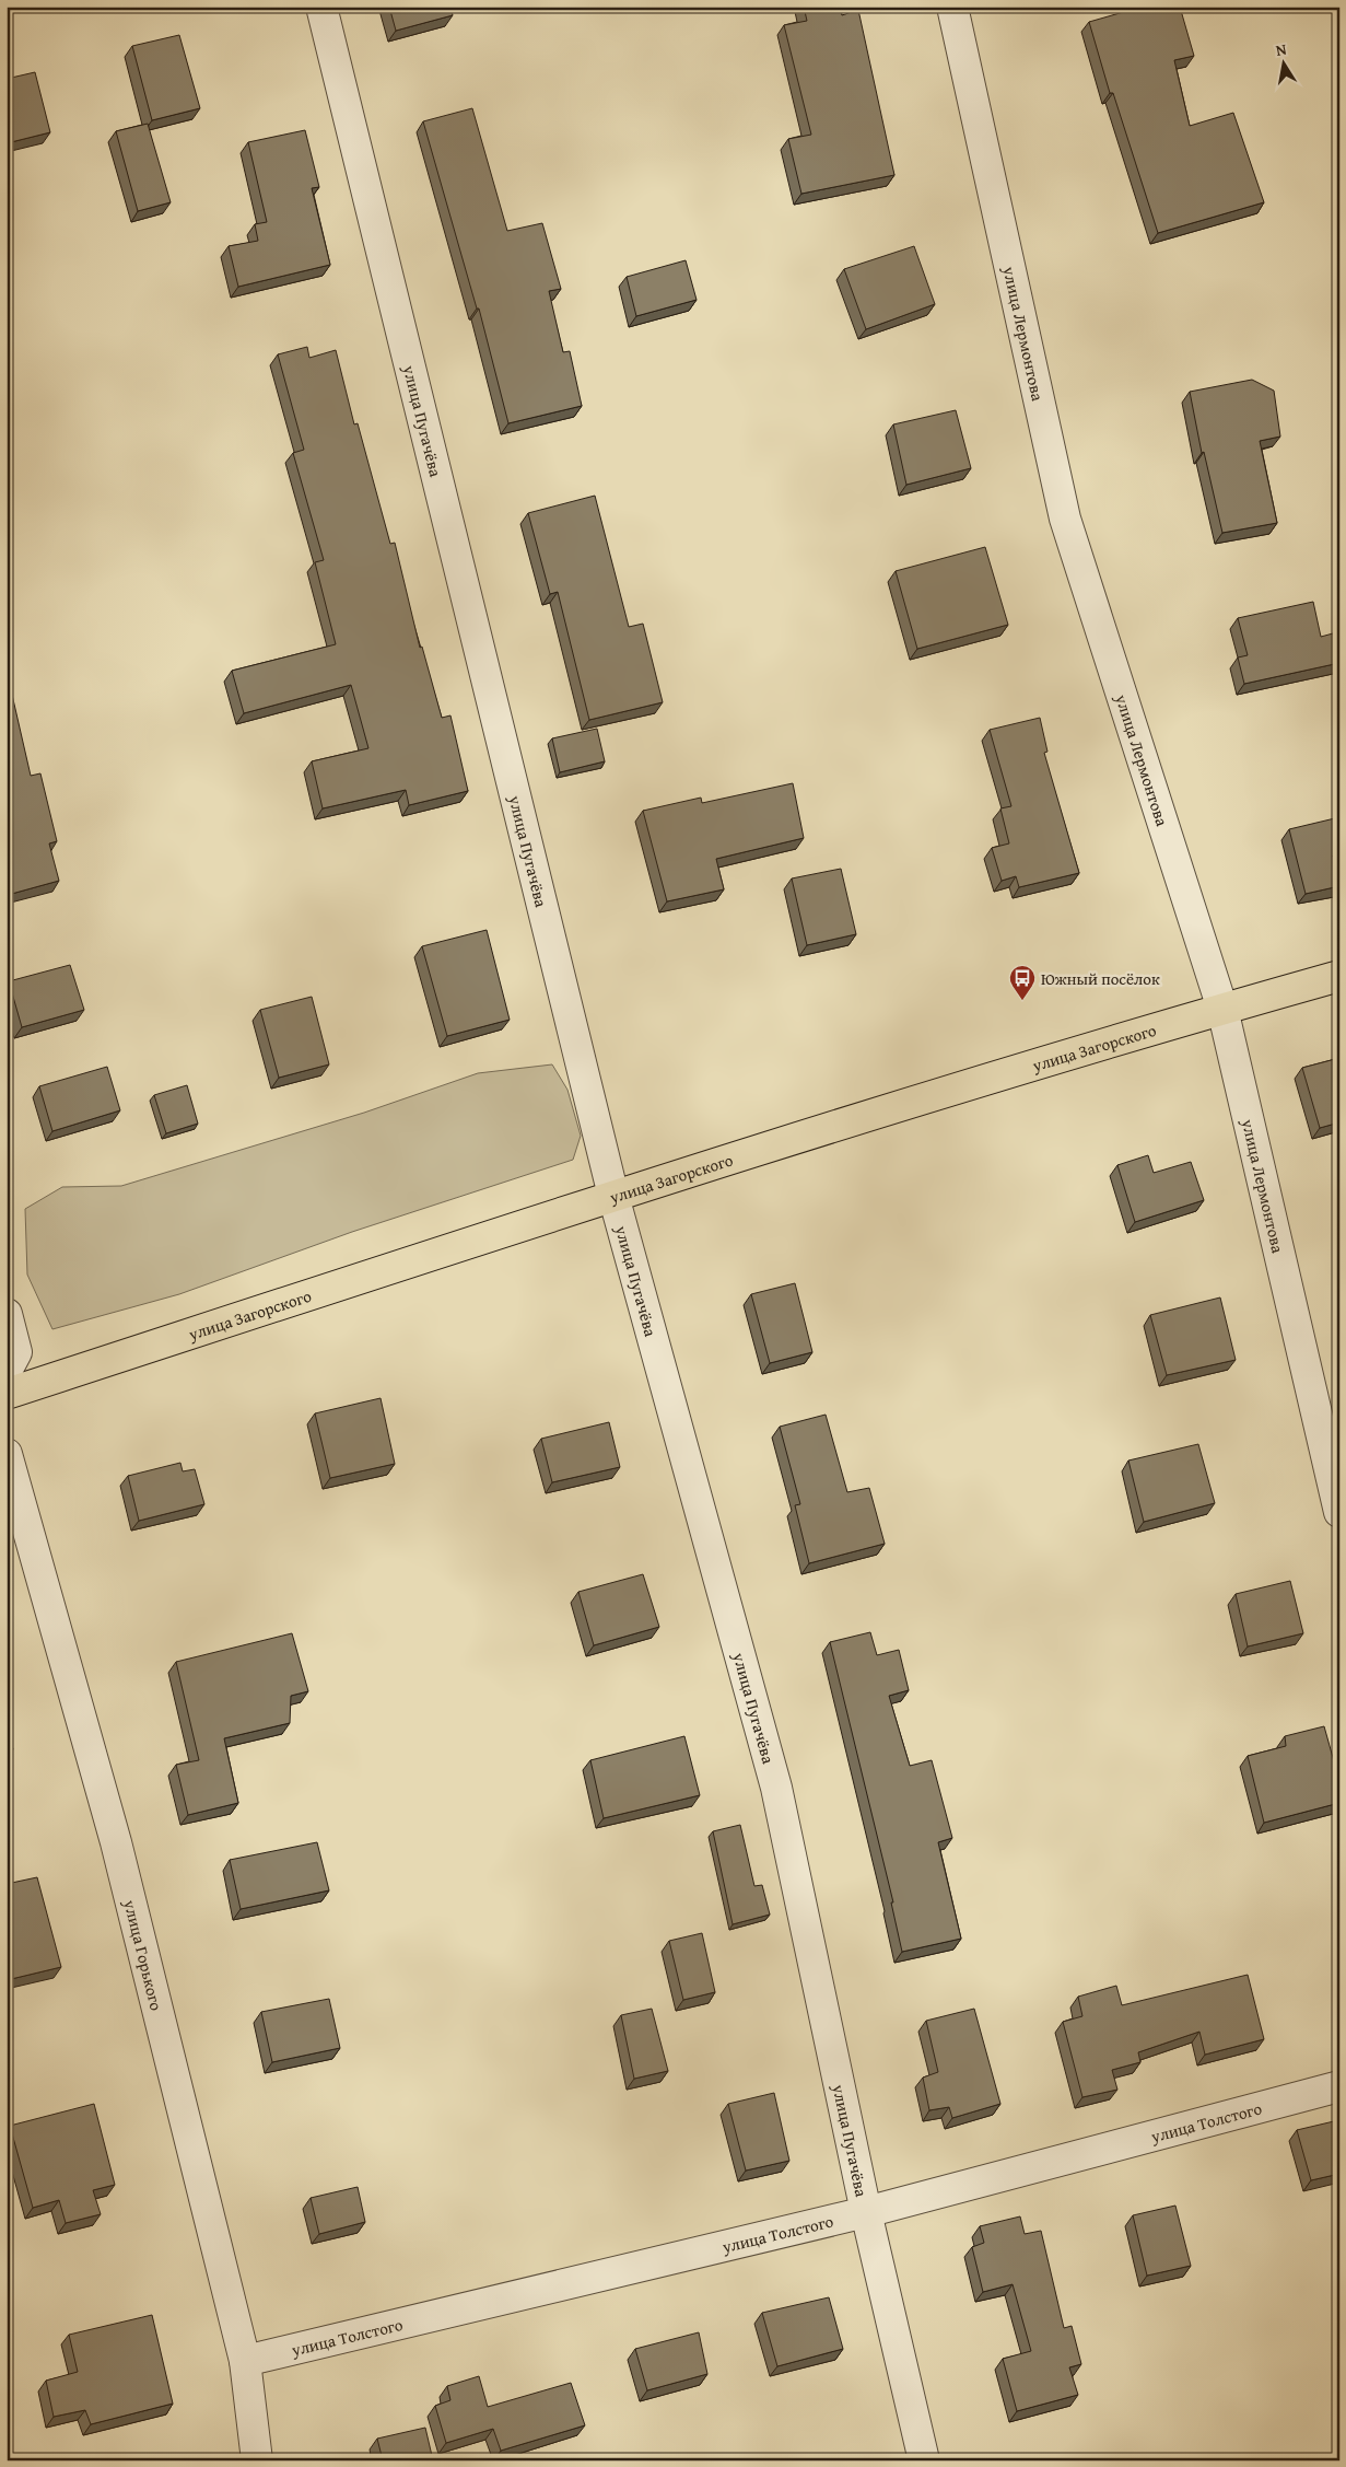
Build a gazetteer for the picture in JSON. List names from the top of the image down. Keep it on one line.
{"streets":{"main road":["улица Загорского"],"street":["улица Лермонтова","улица Пугачёва","улица Горького","улица Толстого"]},"crossings":[["улица Лермонтова","улица Загорского"],["улица Пугачёва","улица Загорского"],["улица Пугачёва","улица Толстого"],["улица Горького","улица Толстого"]],"places":{"bus stop":["Южный посёлок"]},"north":"top"}
